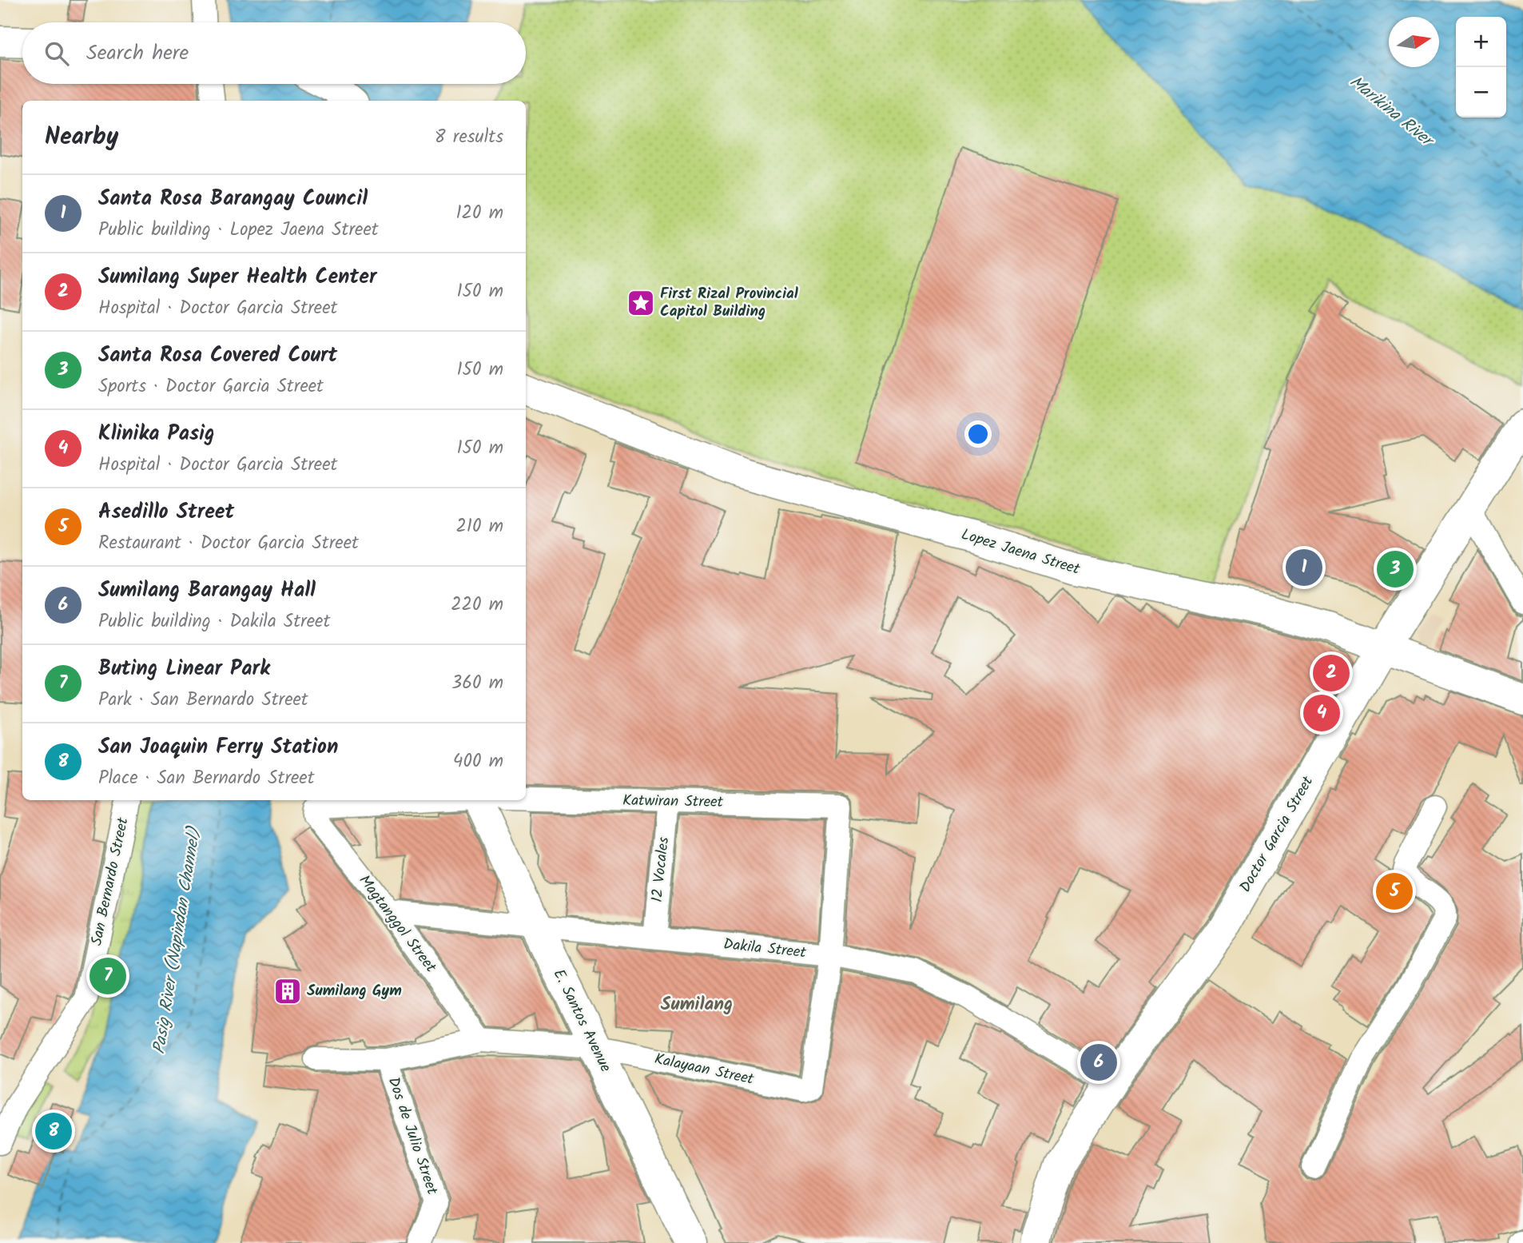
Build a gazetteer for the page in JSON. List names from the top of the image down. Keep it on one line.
{"streets":{"street":["Lopez Jaena Street","Katwiran Street","Doctor Garcia Street","12 Vocales","San Bernardo Street","Magtanggol Street","Dakila Street","E. Santos Avenue","Kalayaan Street","Dos de Julio Street"]},"crossings":[["Lopez Jaena Street","Doctor Garcia Street"],["Katwiran Street","12 Vocales"],["Katwiran Street","Kalayaan Street"],["Doctor Garcia Street","Dakila Street"],["12 Vocales","Dakila Street"],["Magtanggol Street","Dakila Street"],["Magtanggol Street","Kalayaan Street"],["Dakila Street","E. Santos Avenue"],["Dakila Street","Kalayaan Street"],["E. Santos Avenue","Kalayaan Street"],["Kalayaan Street","Dos de Julio Street"]],"districts":["Sumilang"],"water":["Marikina River","Pasig River (Napindan Channel)"],"places":{"place":["First Rizal Provincial Capitol Building"],"building":["Sumilang Gym"]},"north":"right","page":{"map_buttons":["+","−"],"search":"Search here","heading":["Nearby","8 results"],"list":[{"mark":"1","name":"Santa Rosa Barangay Council","note":"Public building · Lopez Jaena Street","value":"120 m"},{"mark":"2","name":"Sumilang Super Health Center","note":"Hospital · Doctor Garcia Street","value":"150 m"},{"mark":"3","name":"Santa Rosa Covered Court","note":"Sports · Doctor Garcia Street","value":"150 m"},{"mark":"4","name":"Klinika Pasig","note":"Hospital · Doctor Garcia Street","value":"150 m"},{"mark":"5","name":"Asedillo Street","note":"Restaurant · Doctor Garcia Street","value":"210 m"},{"mark":"6","name":"Sumilang Barangay Hall","note":"Public building · Dakila Street","value":"220 m"},{"mark":"7","name":"Buting Linear Park","note":"Park · San Bernardo Street","value":"360 m"},{"mark":"8","name":"San Joaquin Ferry Station","note":"Place · San Bernardo Street","value":"400 m"}],"pins":["1","3","2","4","5","7","6","8"]}}
